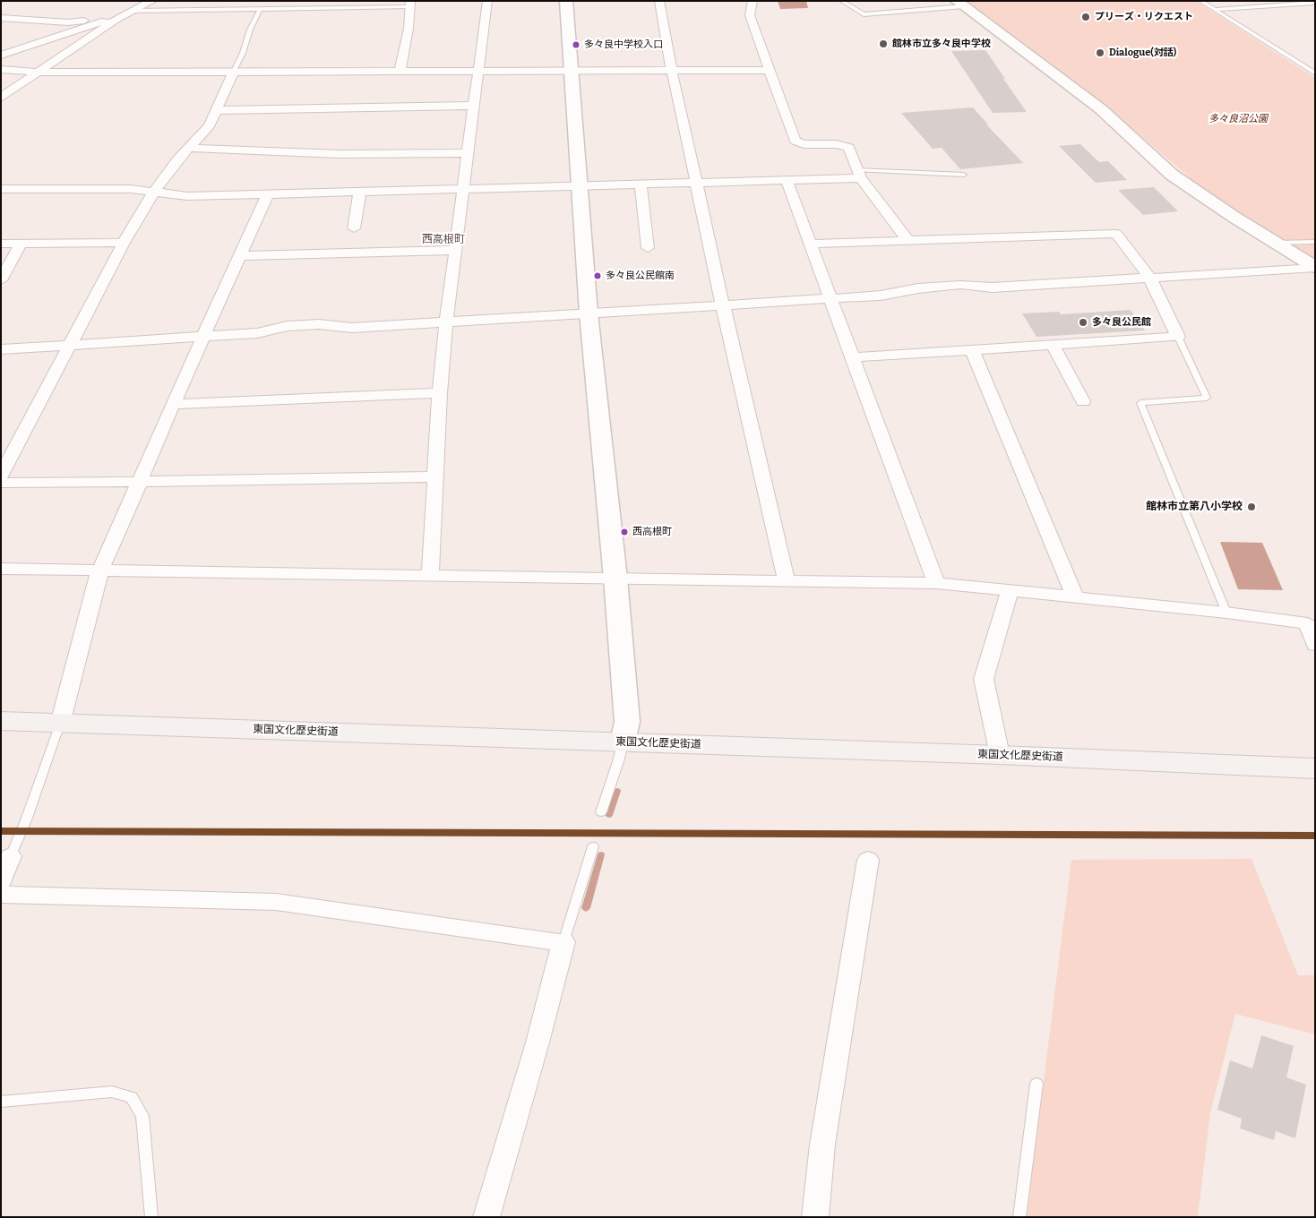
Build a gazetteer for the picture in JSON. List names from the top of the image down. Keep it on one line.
{"streets":{"highway":["東国文化歴史街道"]},"districts":["西高根町"],"parks":["多々良沼公園"],"places":["プリーズ・リクエスト","館林市立多々良中学校","多々良中学校入口","Dialogue(対話)","多々良公民館南","多々良公民館","館林市立第八小学校","西高根町"]}
